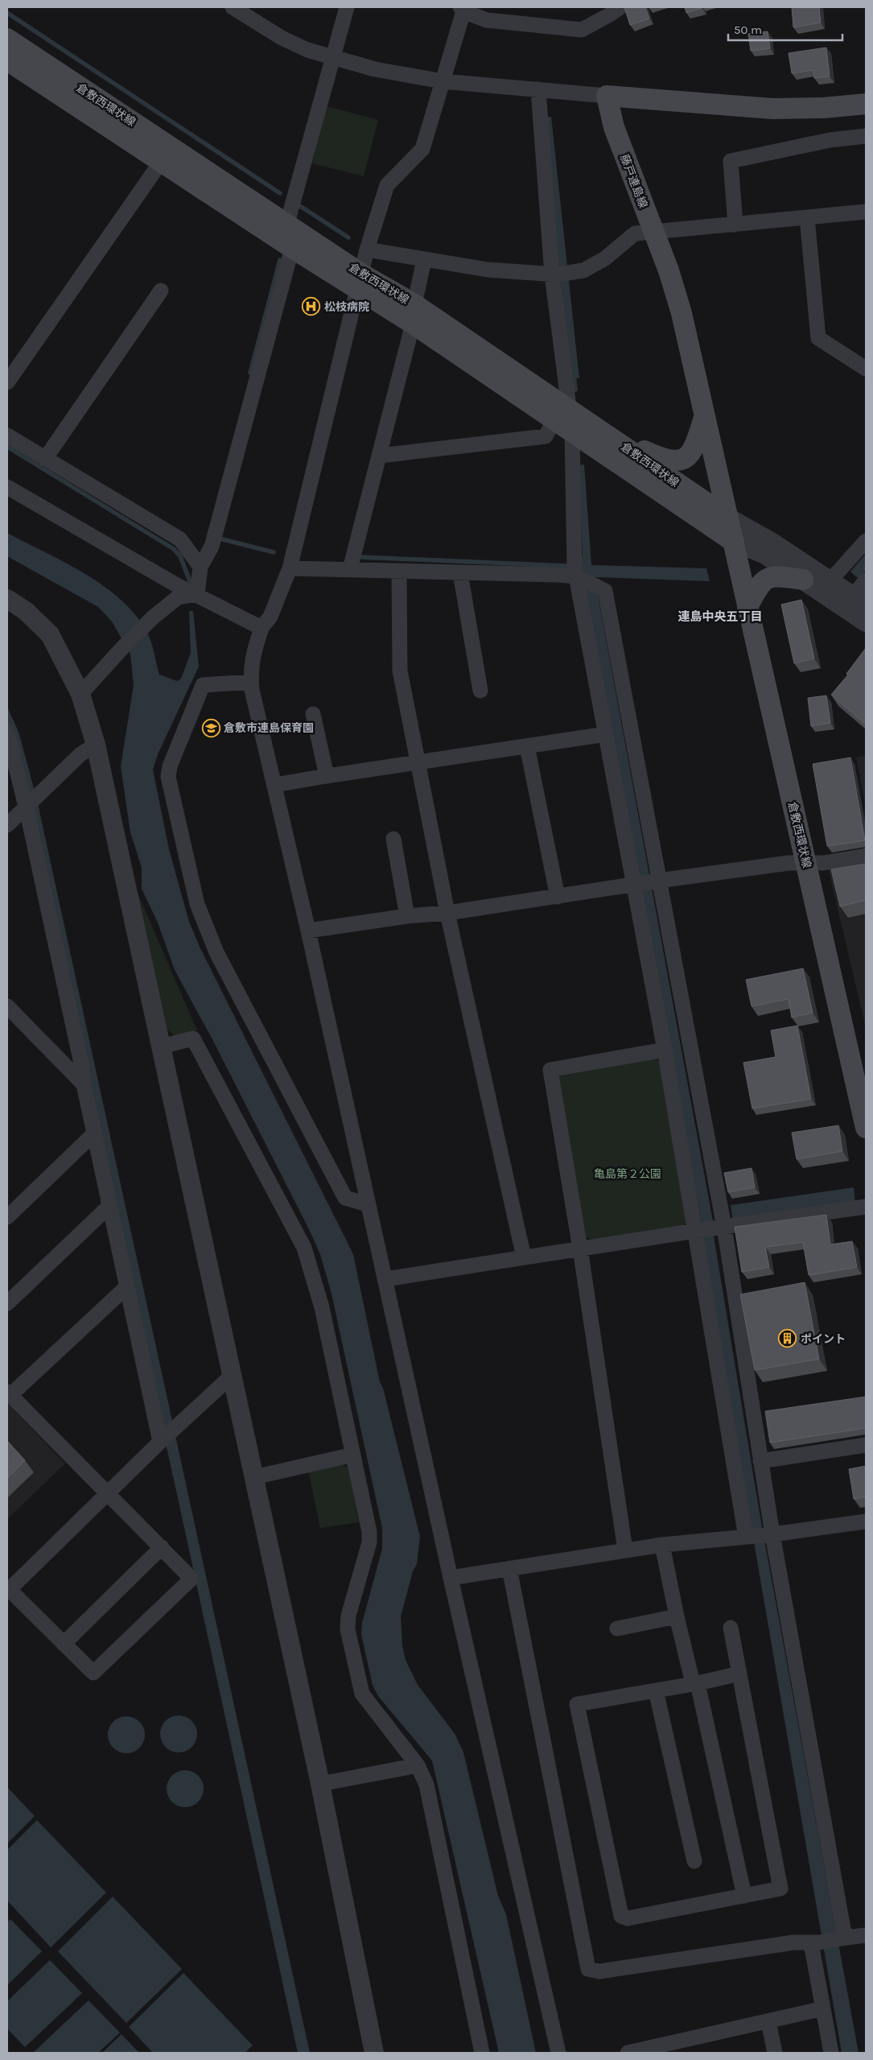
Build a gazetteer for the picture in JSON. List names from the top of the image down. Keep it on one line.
{"streets":{"main road":["倉敷西環状線","藤戸連島線"]},"crossings":[["倉敷西環状線","藤戸連島線"]],"districts":["連島中央五丁目"],"parks":["亀島第２公園"],"places":{"hospital":["松枝病院"],"school or university":["倉敷市連島保育園"],"building":["ポイント"]},"scale_bar":"50 m"}
